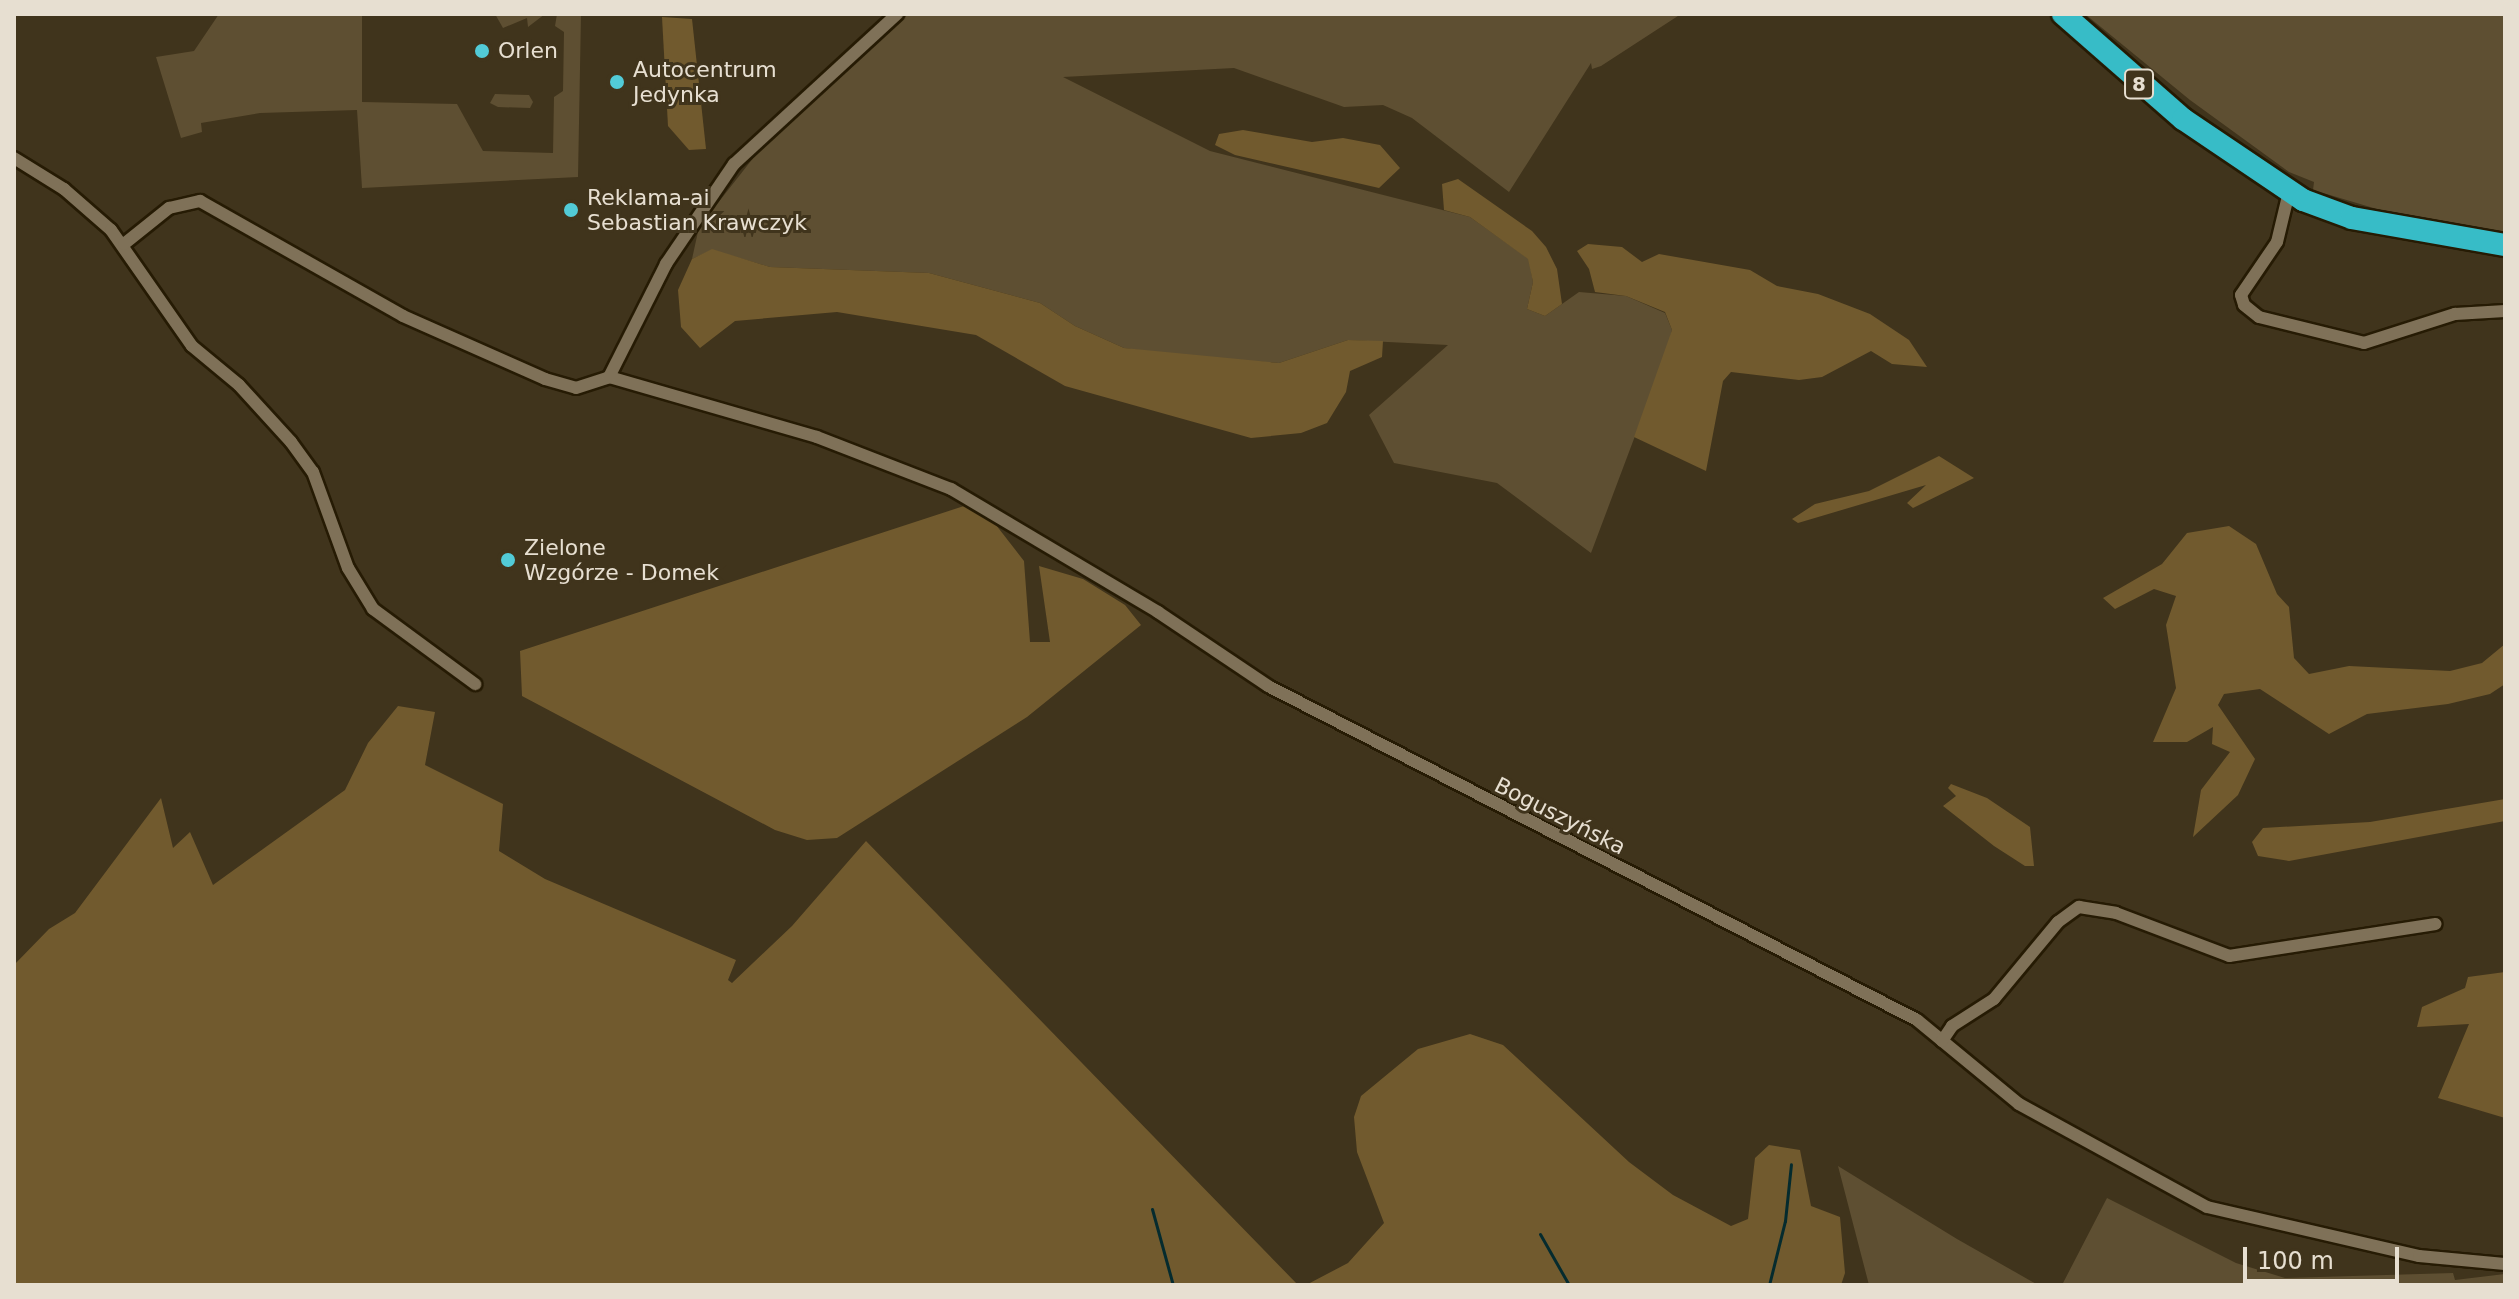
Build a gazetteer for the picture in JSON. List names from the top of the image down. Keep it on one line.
{"streets":{"highway":["8"],"street":["Boguszyńska"]},"places":["Orlen","Autocentrum Jedynka","Reklama-ai Sebastian Krawczyk","Zielone Wzgórze - Domek"],"scale_bar":"100 m"}
